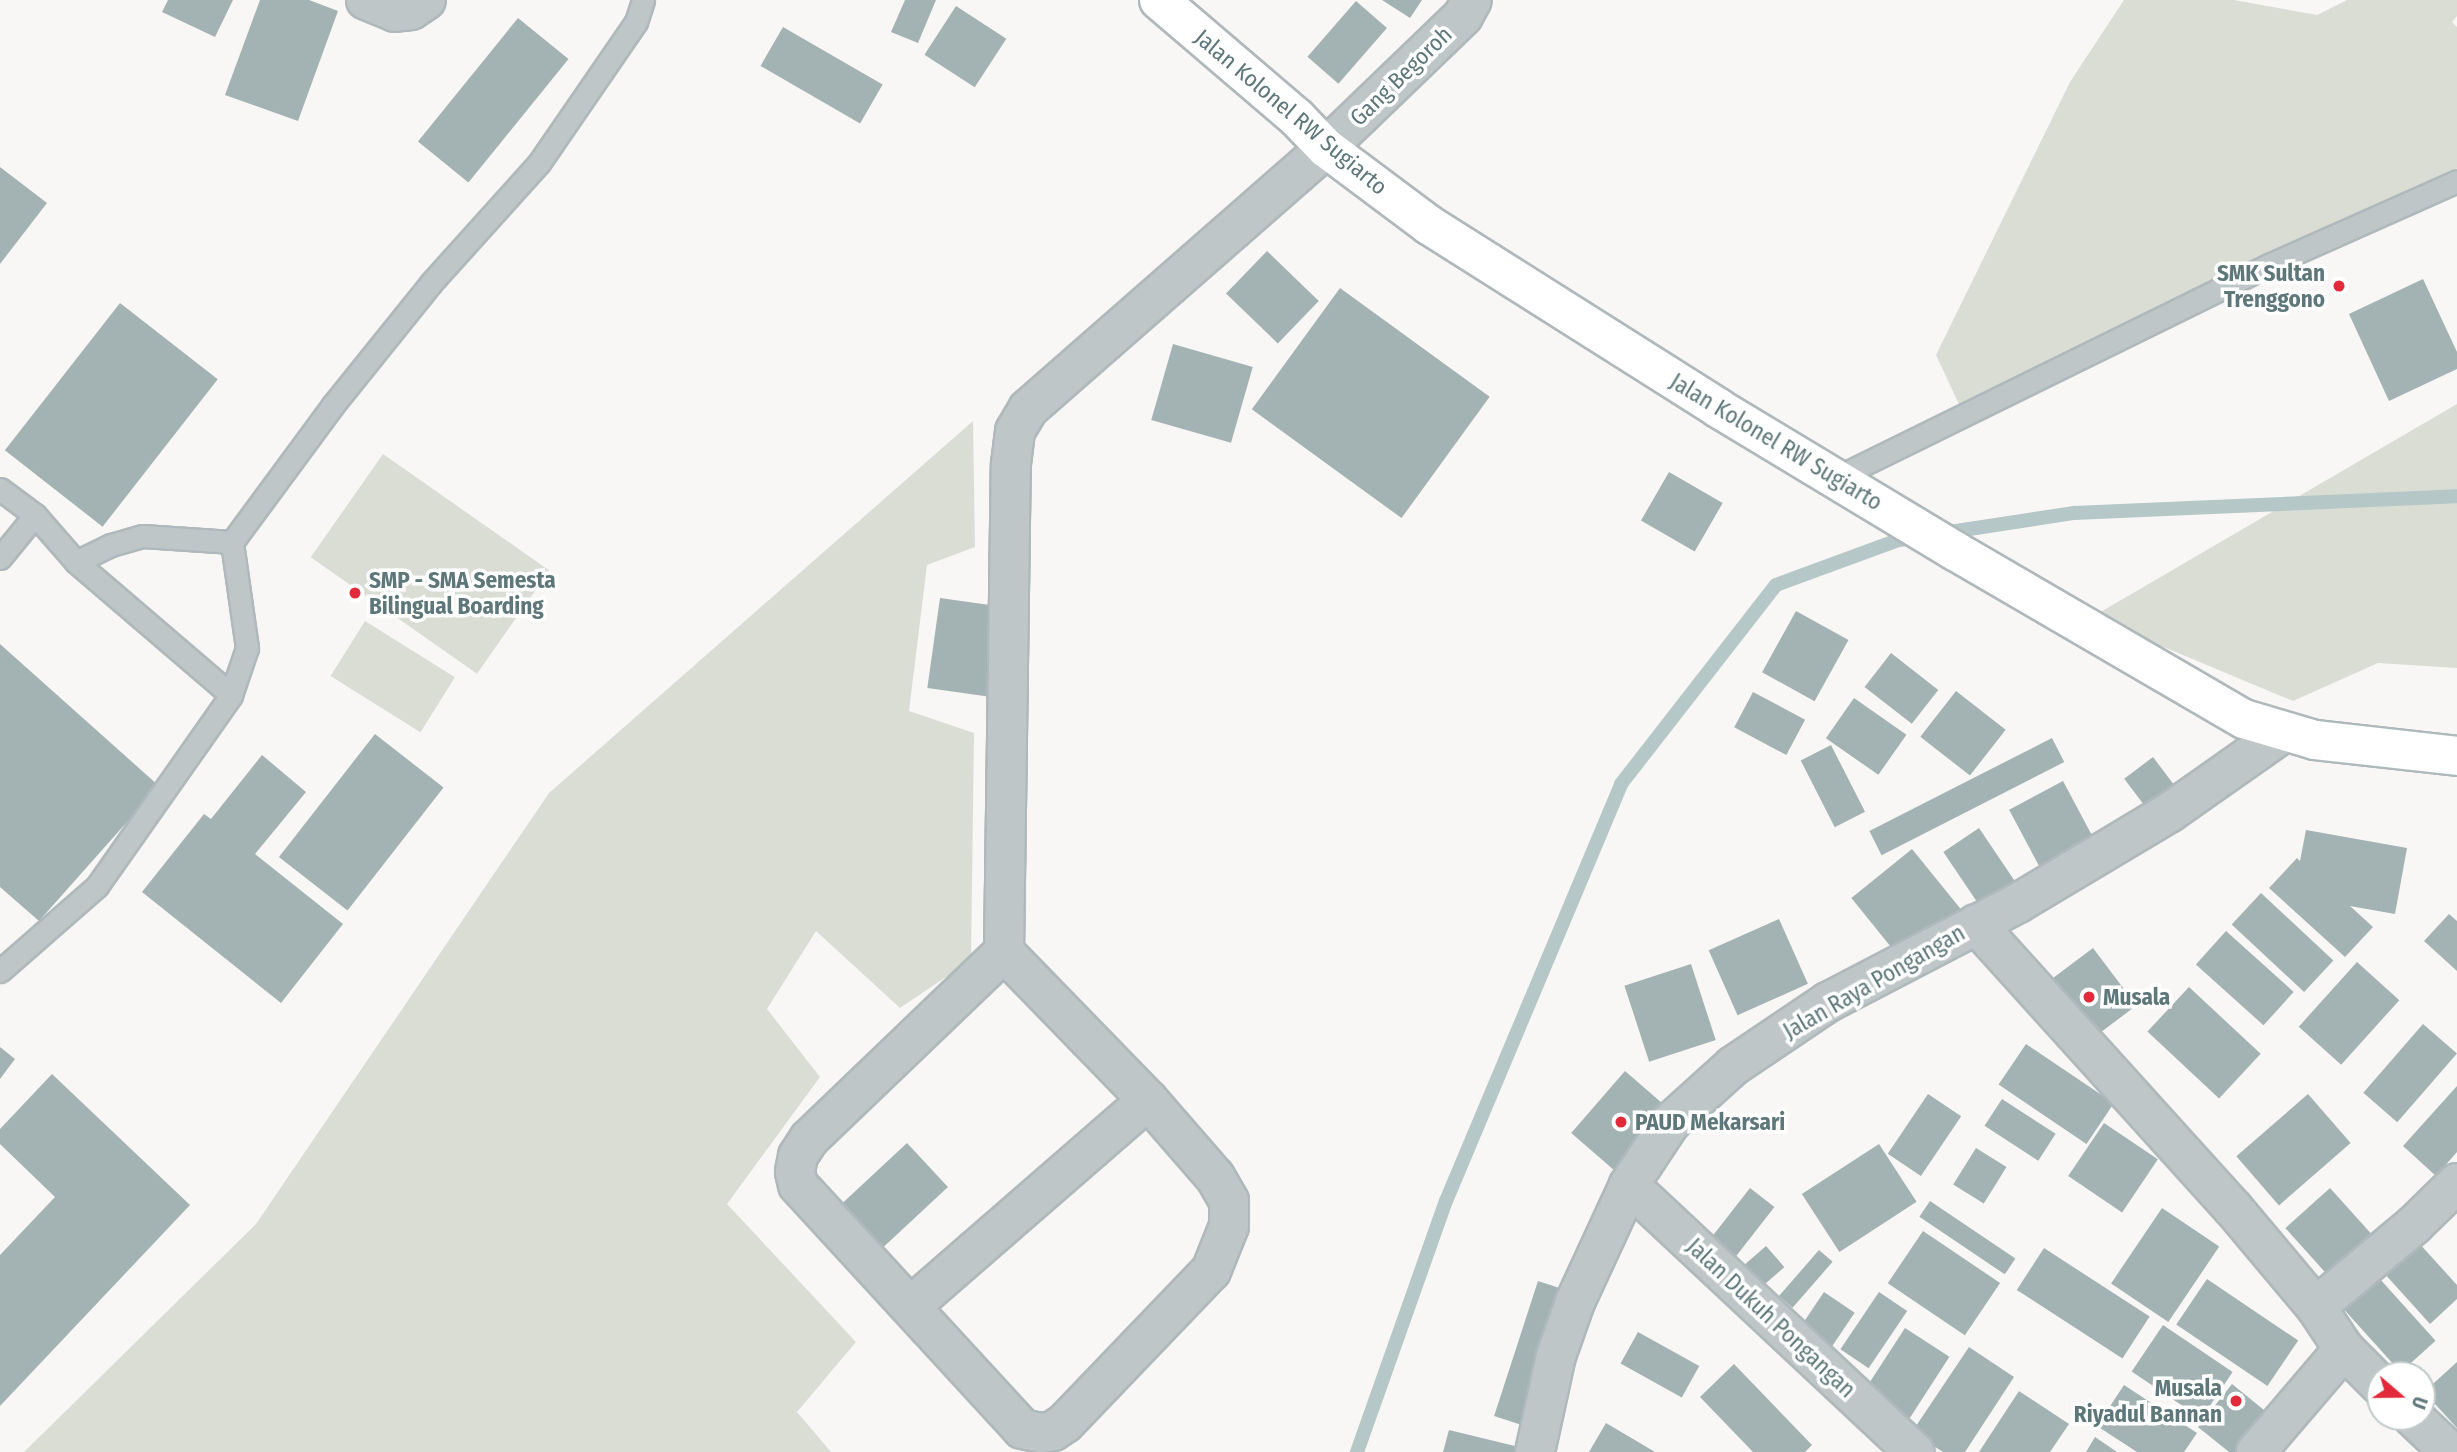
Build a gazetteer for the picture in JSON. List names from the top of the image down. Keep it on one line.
{"streets":{"main road":["Jalan Kolonel RW Sugiarto"],"street":["Gang Begoroh","Jalan Raya Pongangan","Jalan Dukuh Pongangan"]},"crossings":[["Gang Begoroh","Jalan Kolonel RW Sugiarto"],["Jalan Kolonel RW Sugiarto","Jalan Raya Pongangan"],["Jalan Raya Pongangan","Jalan Dukuh Pongangan"]],"places":["SMK Sultan Trenggono","SMP - SMA Semesta Bilingual Boarding","Musala","PAUD Mekarsari","Musala Riyadul Bannan"],"north":"right"}
